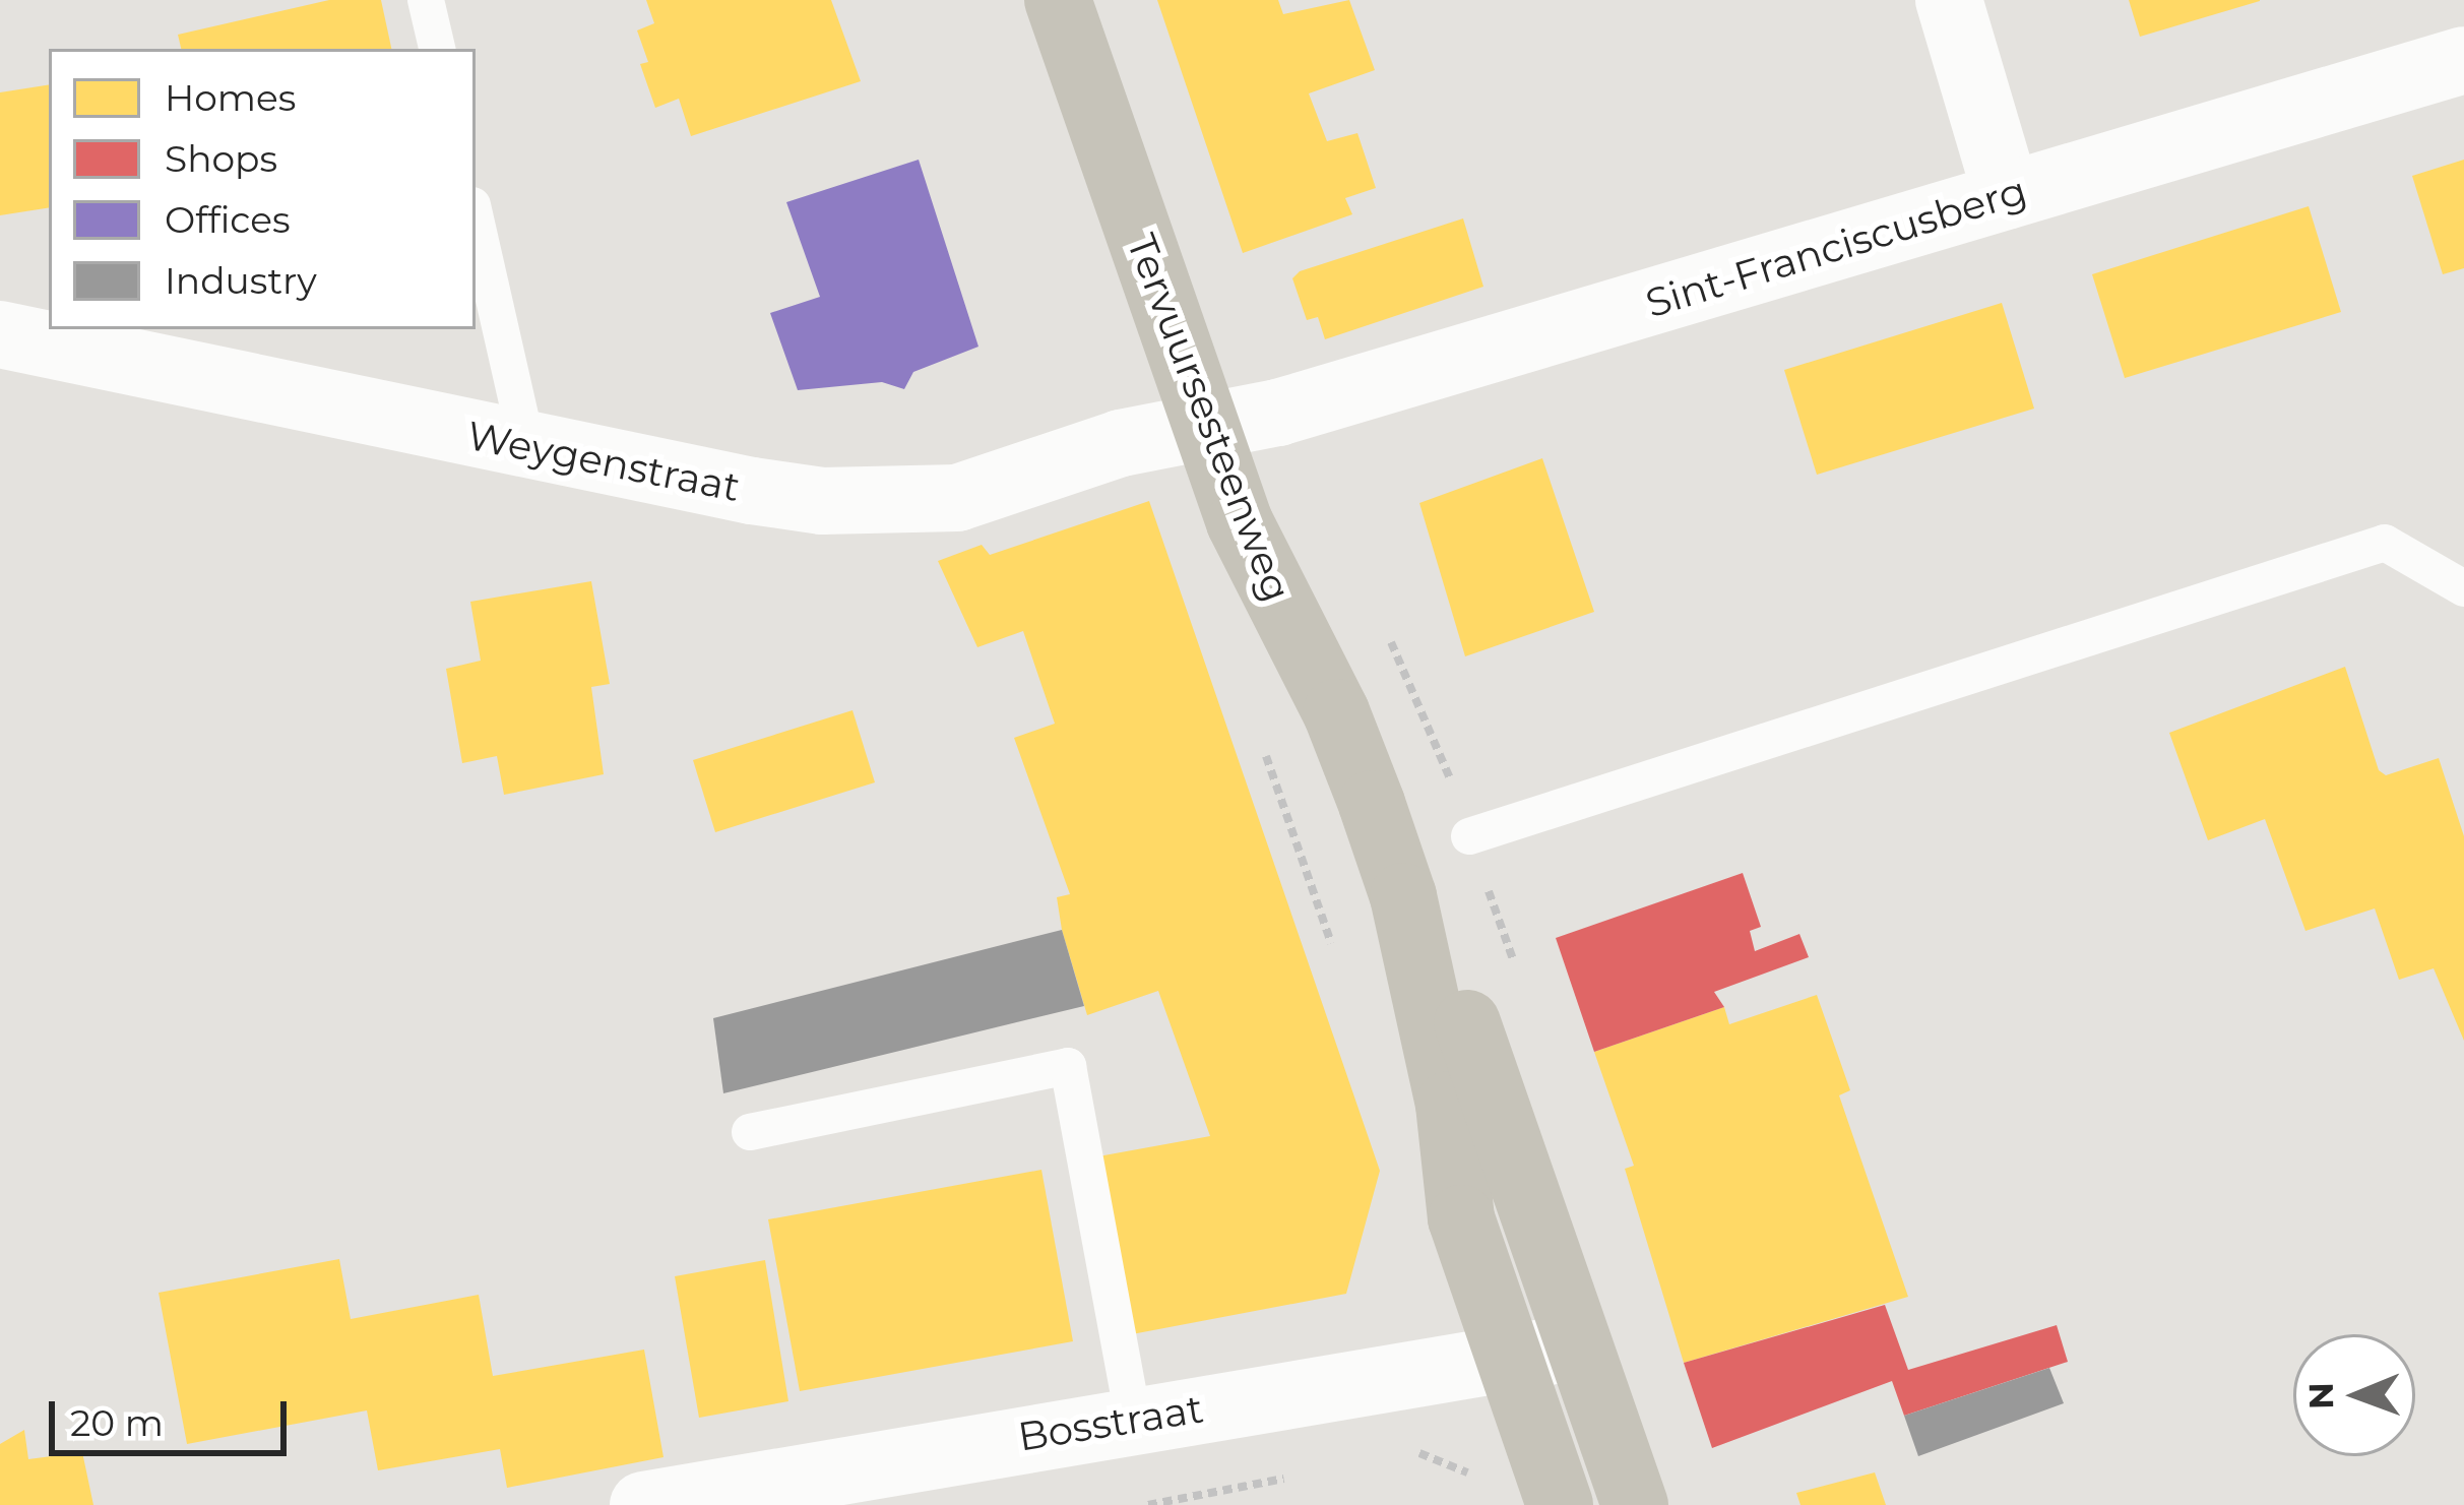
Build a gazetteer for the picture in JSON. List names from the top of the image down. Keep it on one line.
{"streets":{"main road":["Tervuursesteenweg"],"street":["Sint-Franciscusberg","Weygenstraat","Bosstraat"]},"crossings":[["Sint-Franciscusberg","Tervuursesteenweg"],["Sint-Franciscusberg","Weygenstraat"],["Tervuursesteenweg","Weygenstraat"],["Tervuursesteenweg","Bosstraat"]],"legend":["Homes","Shops","Offices","Industry"],"scale_bar":"20 m","north":"left"}
